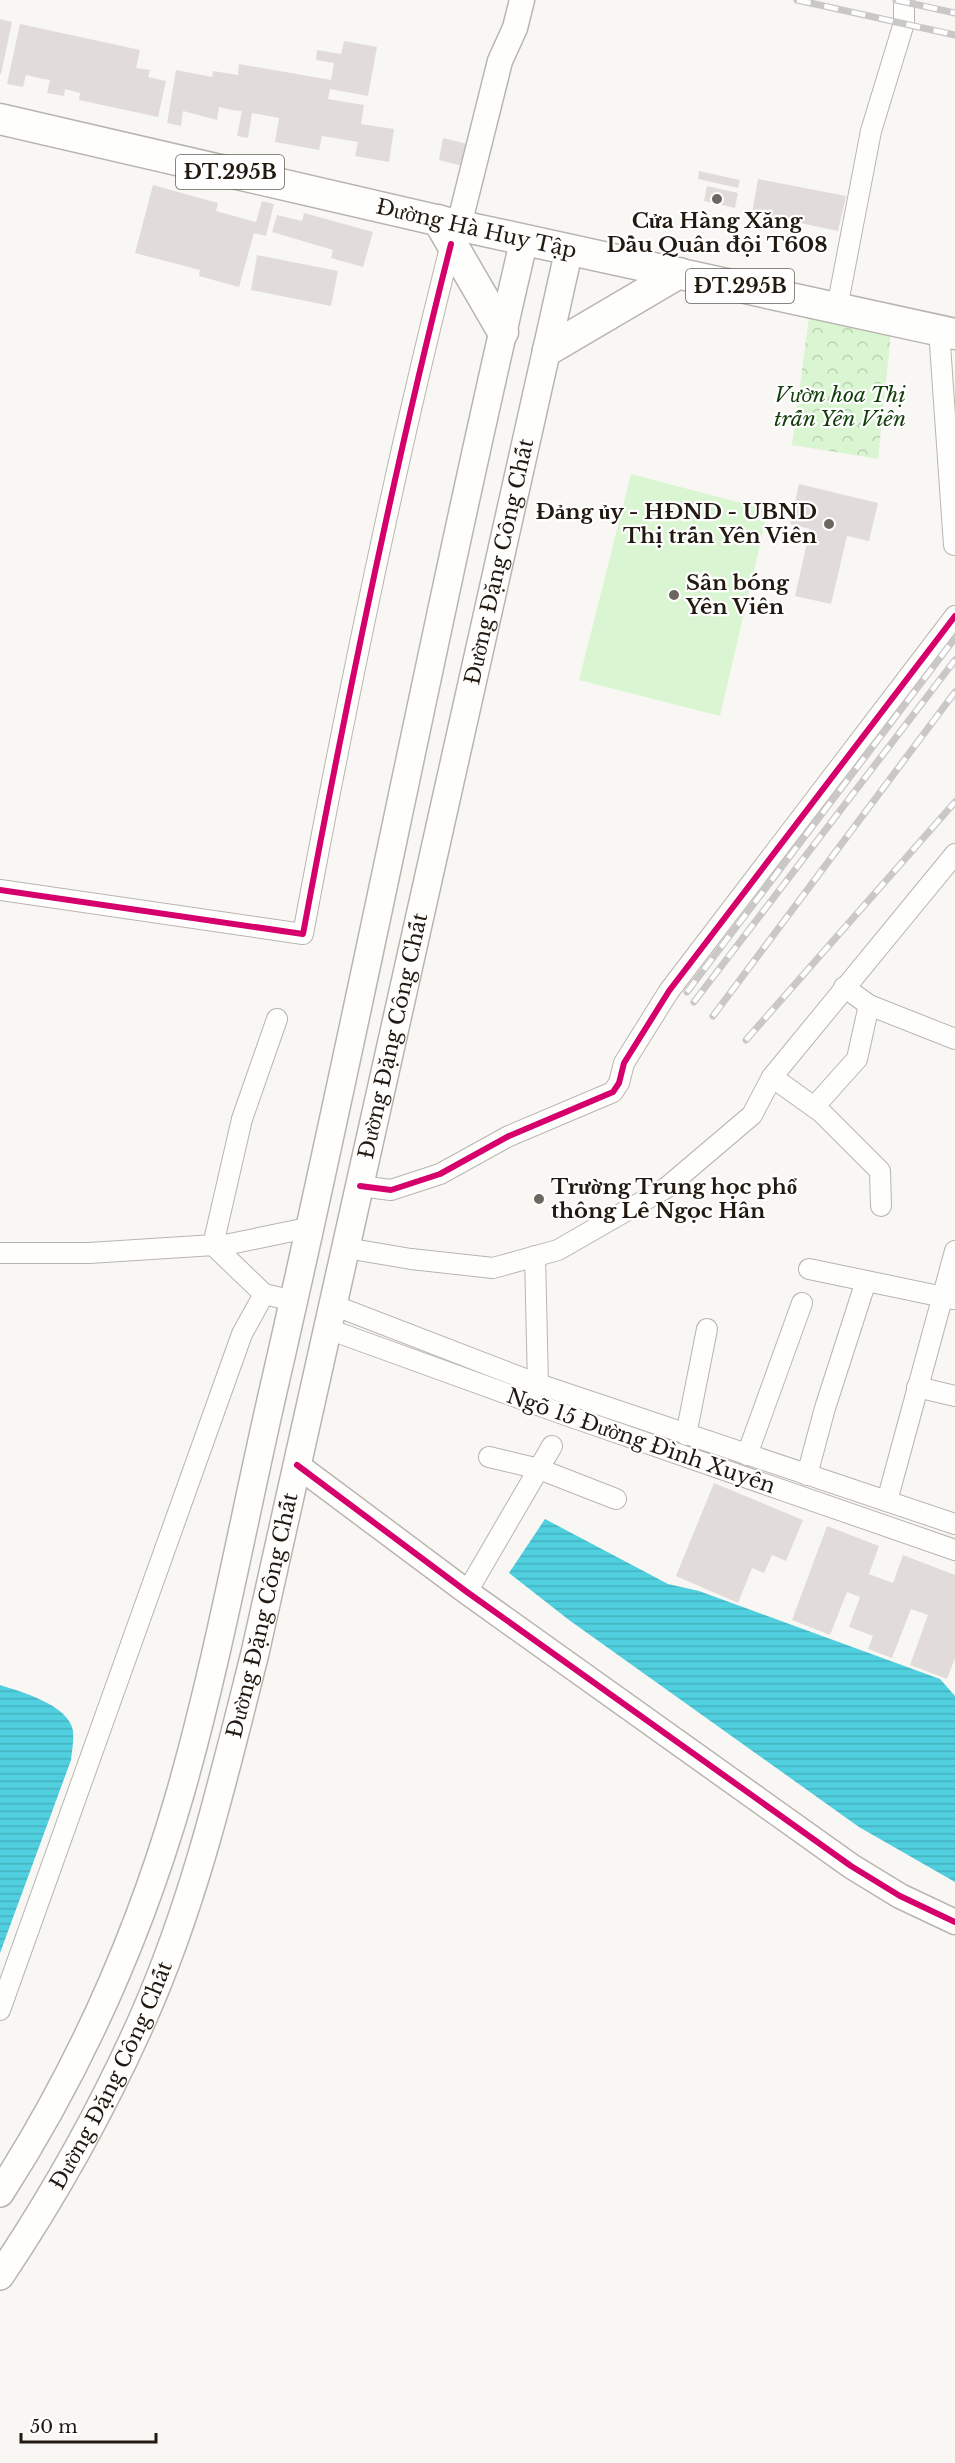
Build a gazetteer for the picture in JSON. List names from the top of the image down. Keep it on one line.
{"streets":{"main road":["ĐT.295B","Đường Hà Huy Tập","Đường Đặng Công Chất"],"street":["Ngõ 15 Đường Đình Xuyên"]},"crossings":[["Đường Hà Huy Tập","Đường Đặng Công Chất"],["Đường Đặng Công Chất","Ngõ 15 Đường Đình Xuyên"]],"parks":["Vườn hoa Thị trấn Yên Viên"],"places":["Cửa Hàng Xăng Dầu Quân đội T608","Đảng ủy - HĐND - UBND Thị trấn Yên Viên","Sân bóng Yên Viên","Trường Trung học phổ thông Lê Ngọc Hân"],"scale_bar":"50 m"}
